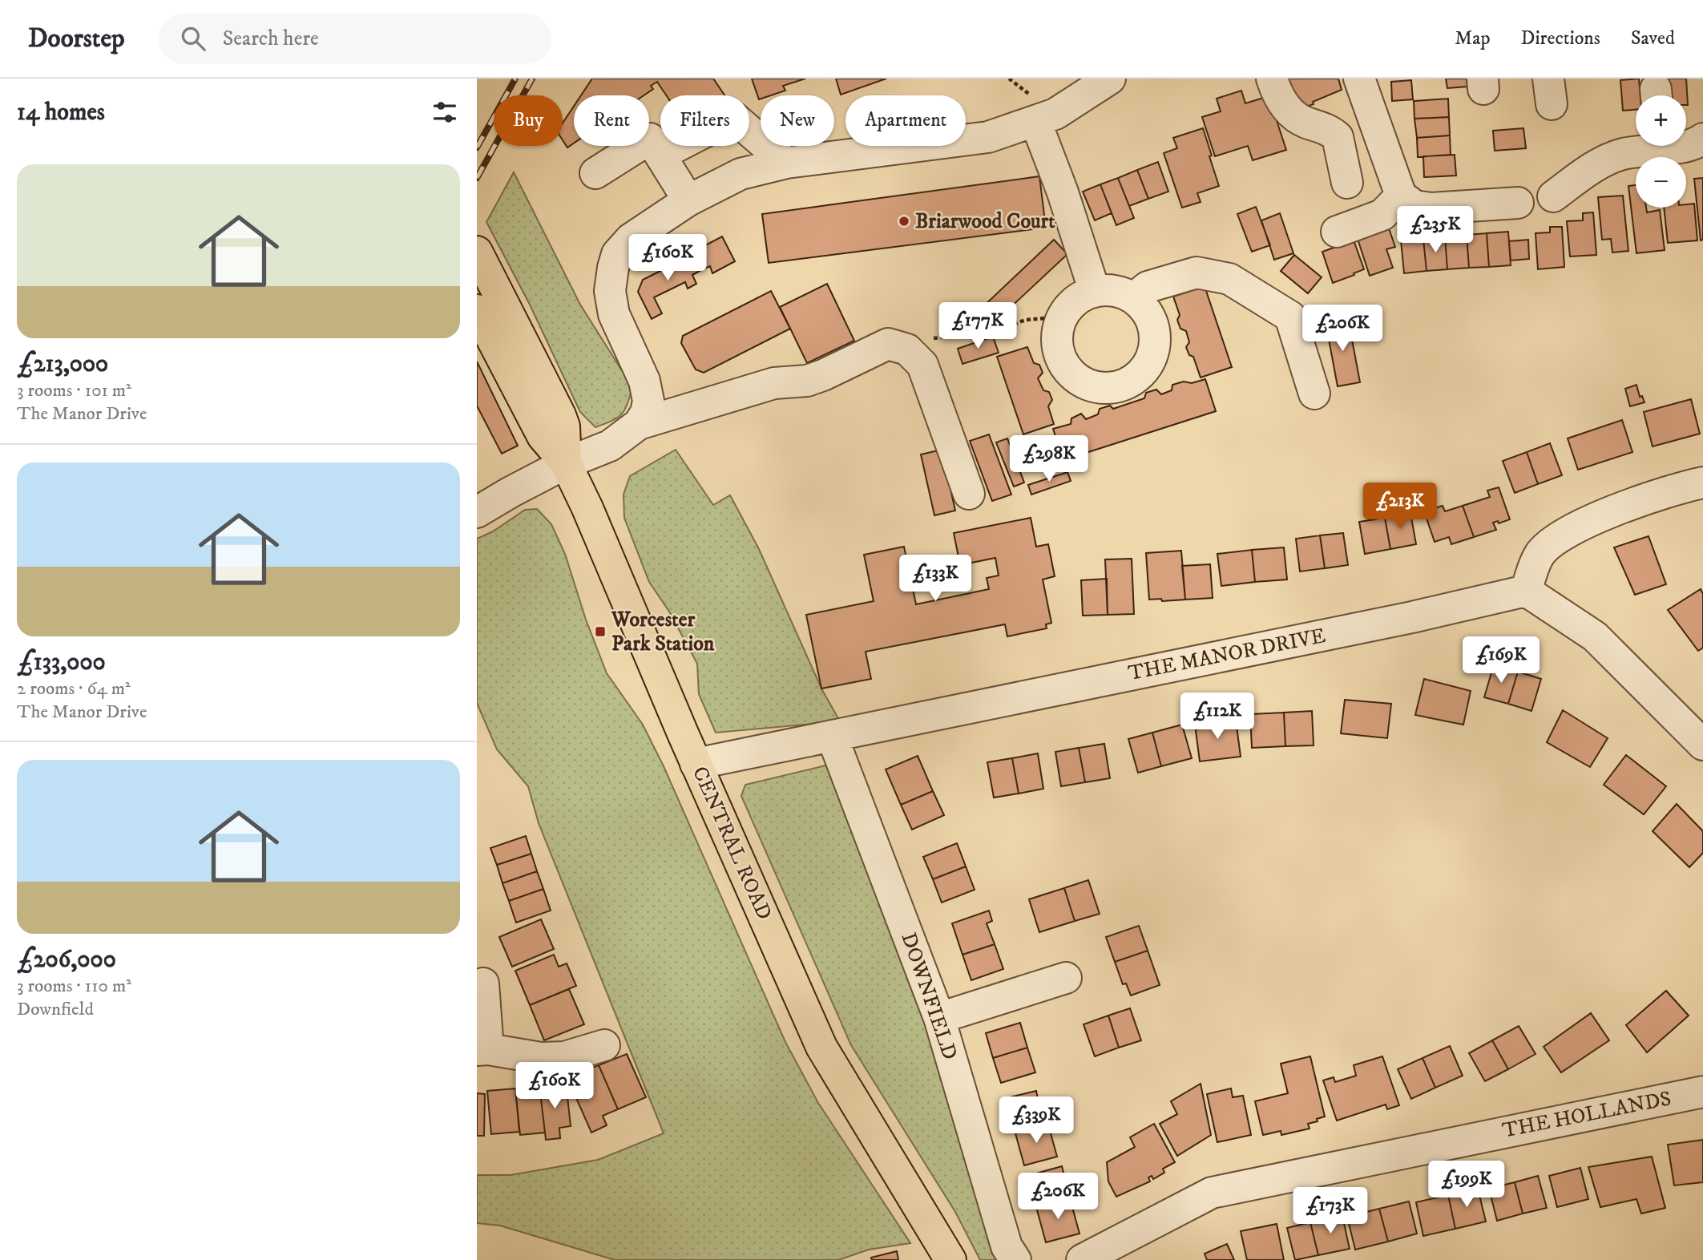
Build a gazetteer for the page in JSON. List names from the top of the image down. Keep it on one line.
{"streets":{"main road":["CENTRAL ROAD"],"street":["THE MANOR DRIVE","DOWNFIELD","THE HOLLANDS"]},"crossings":[["THE MANOR DRIVE","CENTRAL ROAD"],["THE MANOR DRIVE","DOWNFIELD"]],"places":{"other":["Briarwood Court"],"transit":["Worcester Park Station"]},"page":{"header":"Doorstep","search":"Search here","nav":["Map","Directions","Saved"],"heading":"14 homes","map_buttons":["+","−"],"chip":["Buy","Rent","Filters","New","Apartment"],"list":[{"name":"£213,000","note":"3 rooms · 101 m² · The Manor Drive"},{"name":"£133,000","note":"2 rooms · 64 m² · The Manor Drive"},{"name":"£206,000","note":"3 rooms · 110 m² · Downfield"}],"price":["£235K","£160K","£177K","£206K","£298K","£213K","£133K","£169K","£112K","£160K","£339K","£199K","£206K","£173K"]}}
